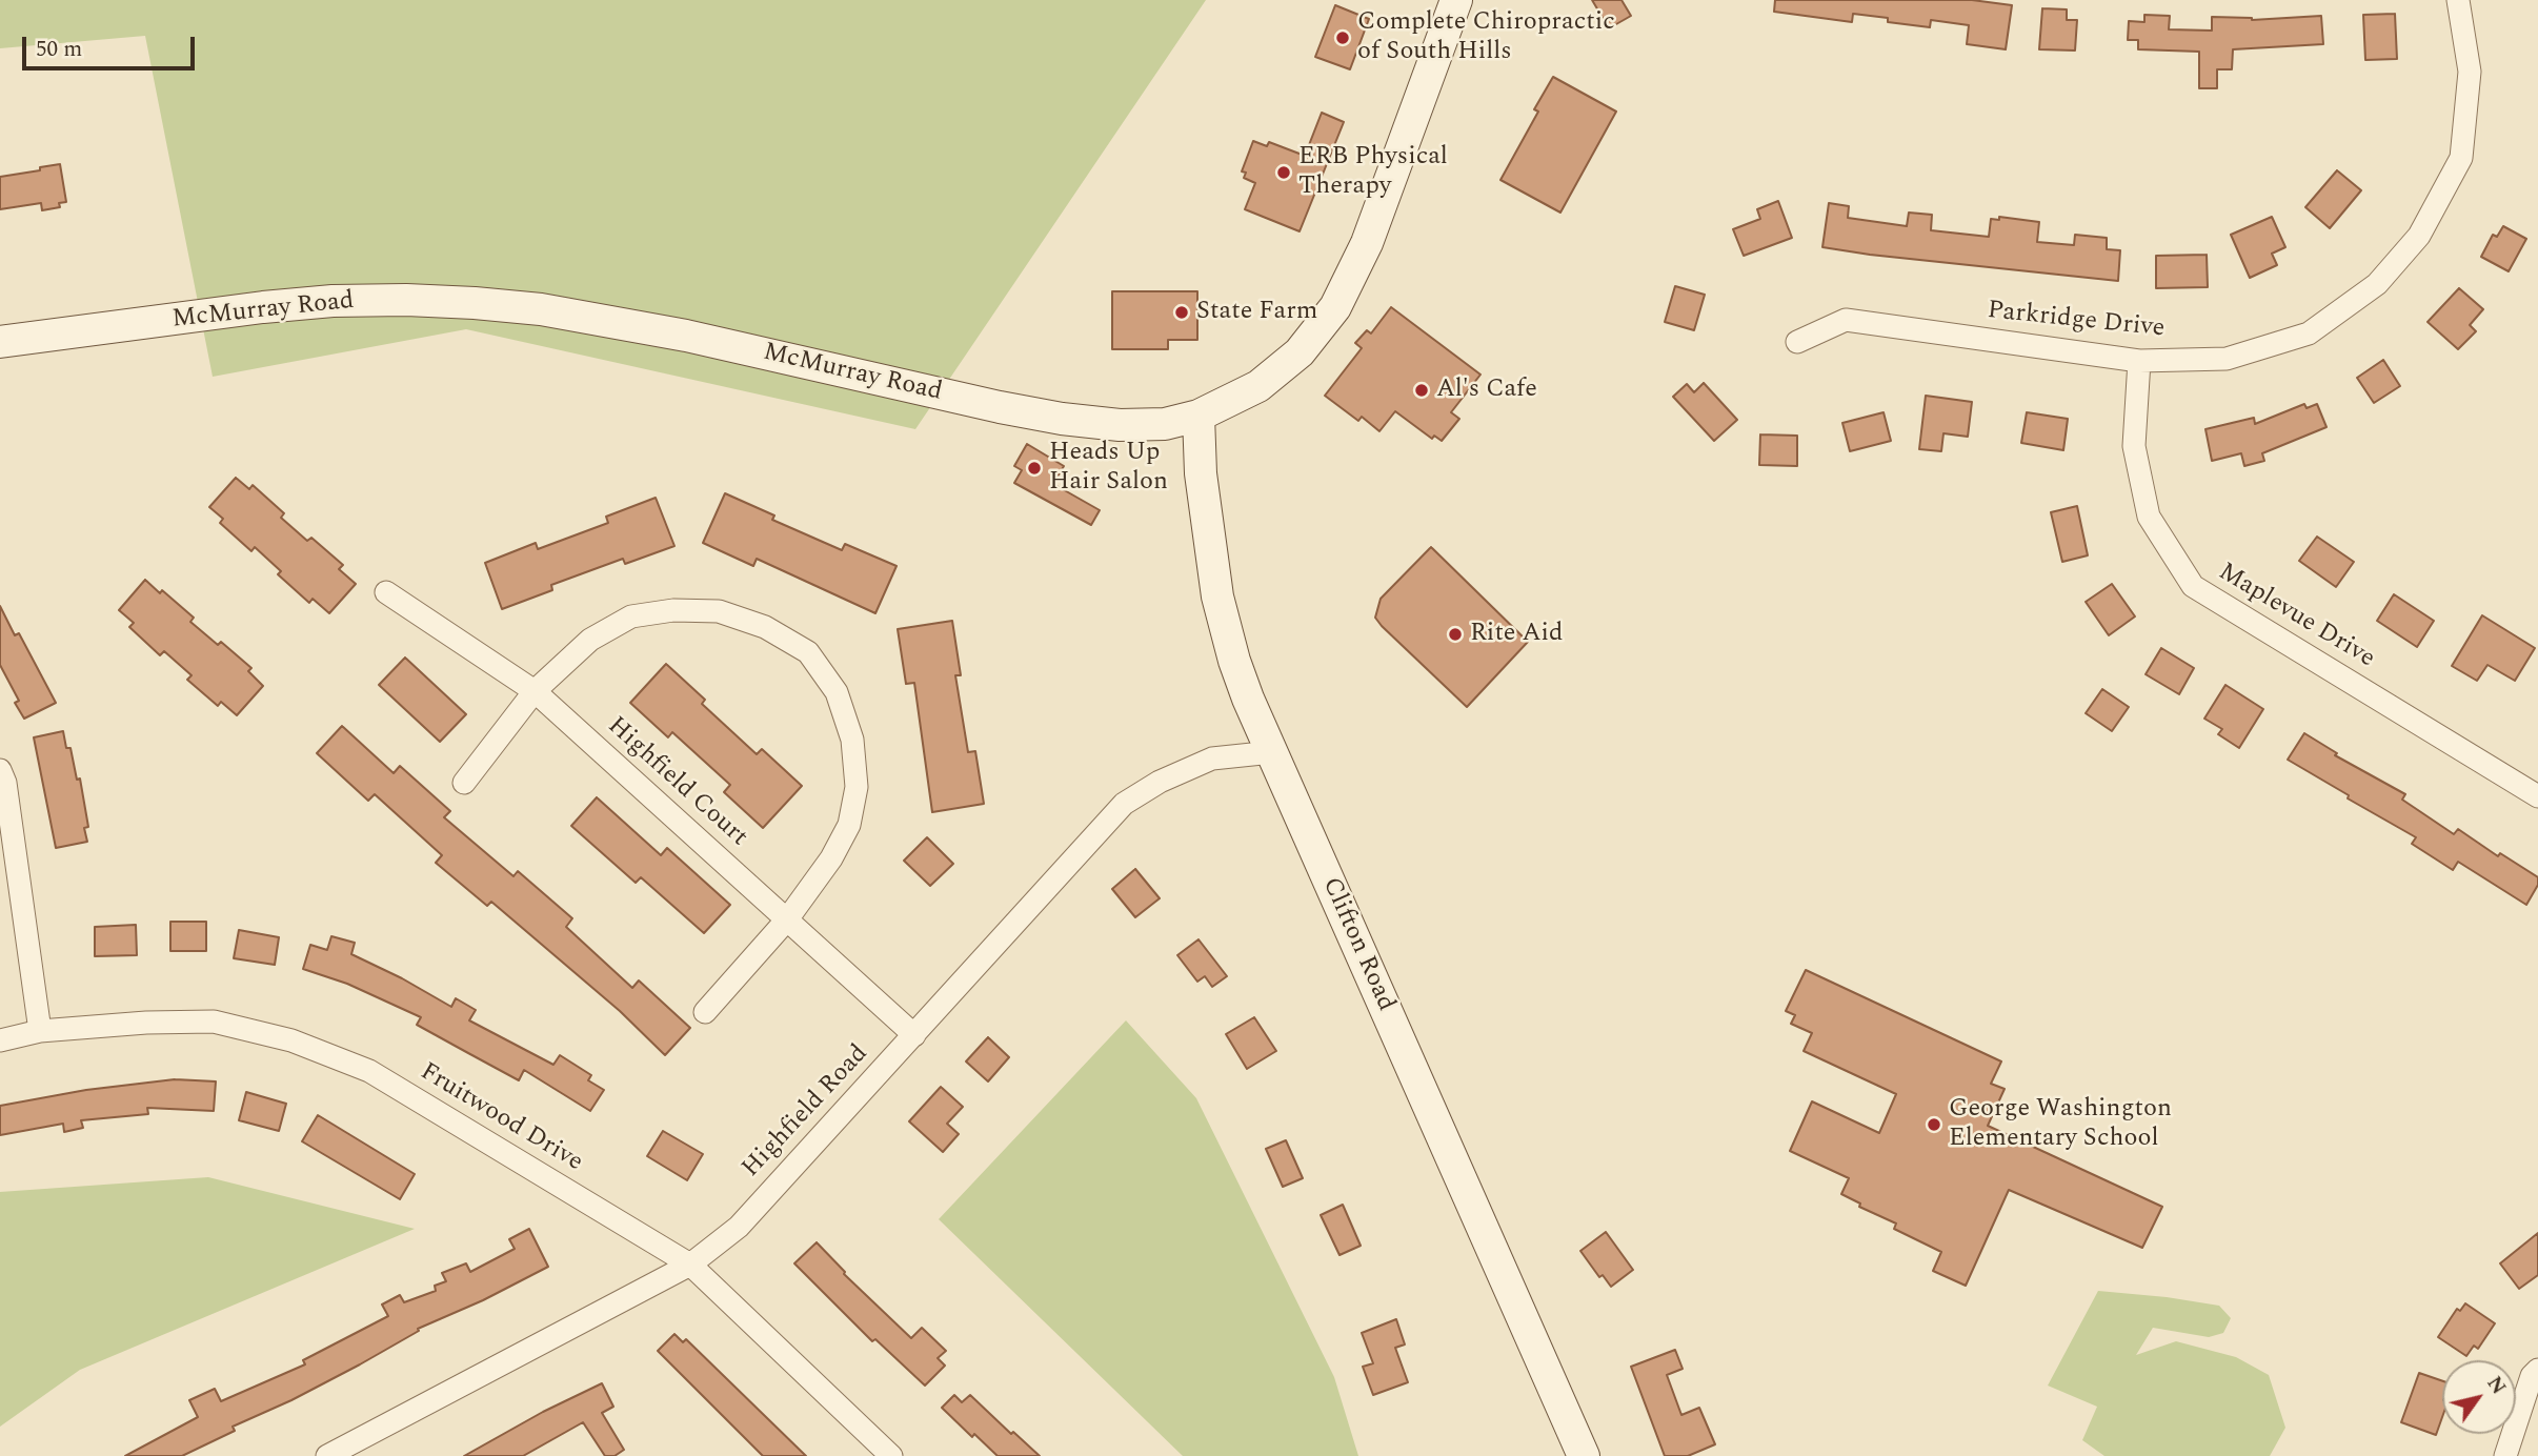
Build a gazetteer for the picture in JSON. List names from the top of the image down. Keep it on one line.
{"streets":{"main road":["McMurray Road","Clifton Road"],"street":["Parkridge Drive","Maplevue Drive","Highfield Court","Highfield Road","Fruitwood Drive"]},"crossings":[["McMurray Road","Clifton Road"],["Parkridge Drive","Maplevue Drive"],["Highfield Court","Highfield Road"],["Clifton Road","Highfield Road"],["Highfield Road","Fruitwood Drive"]],"places":["Complete Chiropractic of South Hills","ERB Physical Therapy","State Farm","Al's Cafe","Heads Up Hair Salon","Rite Aid","George Washington Elementary School"],"scale_bar":"50 m","north":"top right"}
